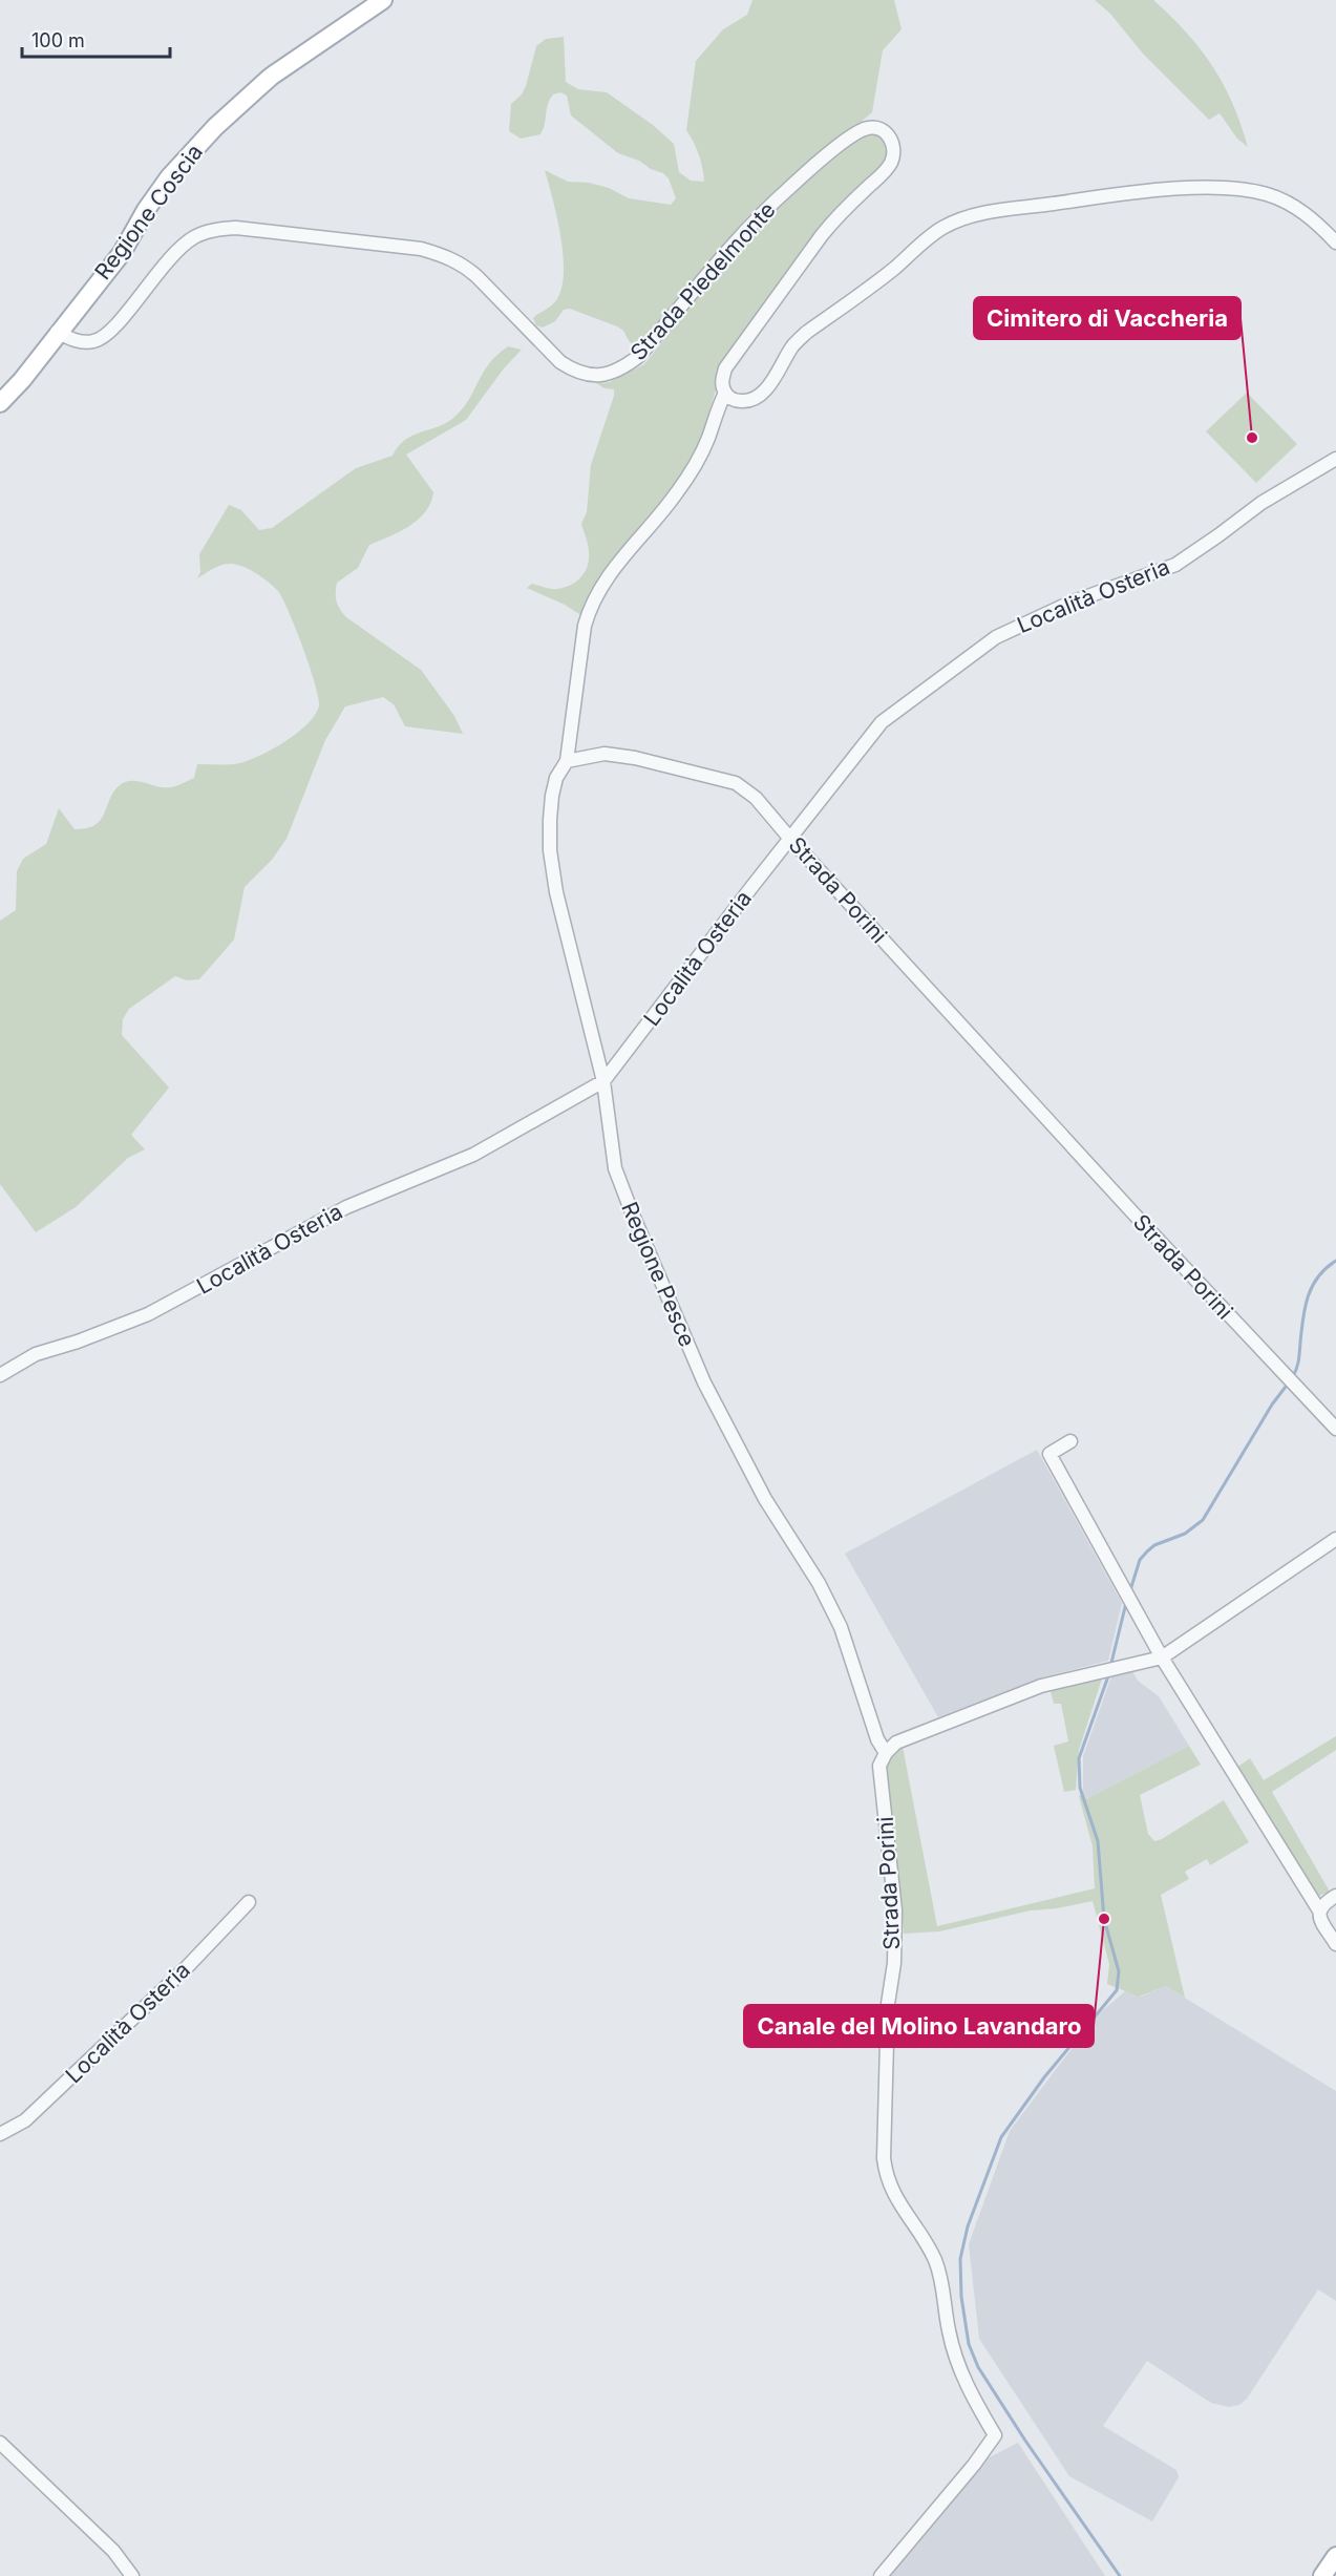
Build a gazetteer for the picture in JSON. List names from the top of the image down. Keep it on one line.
{"streets":{"main road":["Regione Coscia"],"street":["Strada Piedelmonte","Località Osteria","Strada Porini","Regione Pesce"]},"crossings":[["Regione Coscia","Strada Piedelmonte"],["Località Osteria","Strada Porini"],["Località Osteria","Regione Pesce"],["Strada Porini","Regione Pesce"]],"places":["Cimitero di Vaccheria","Canale del Molino Lavandaro"],"scale_bar":"100 m"}
